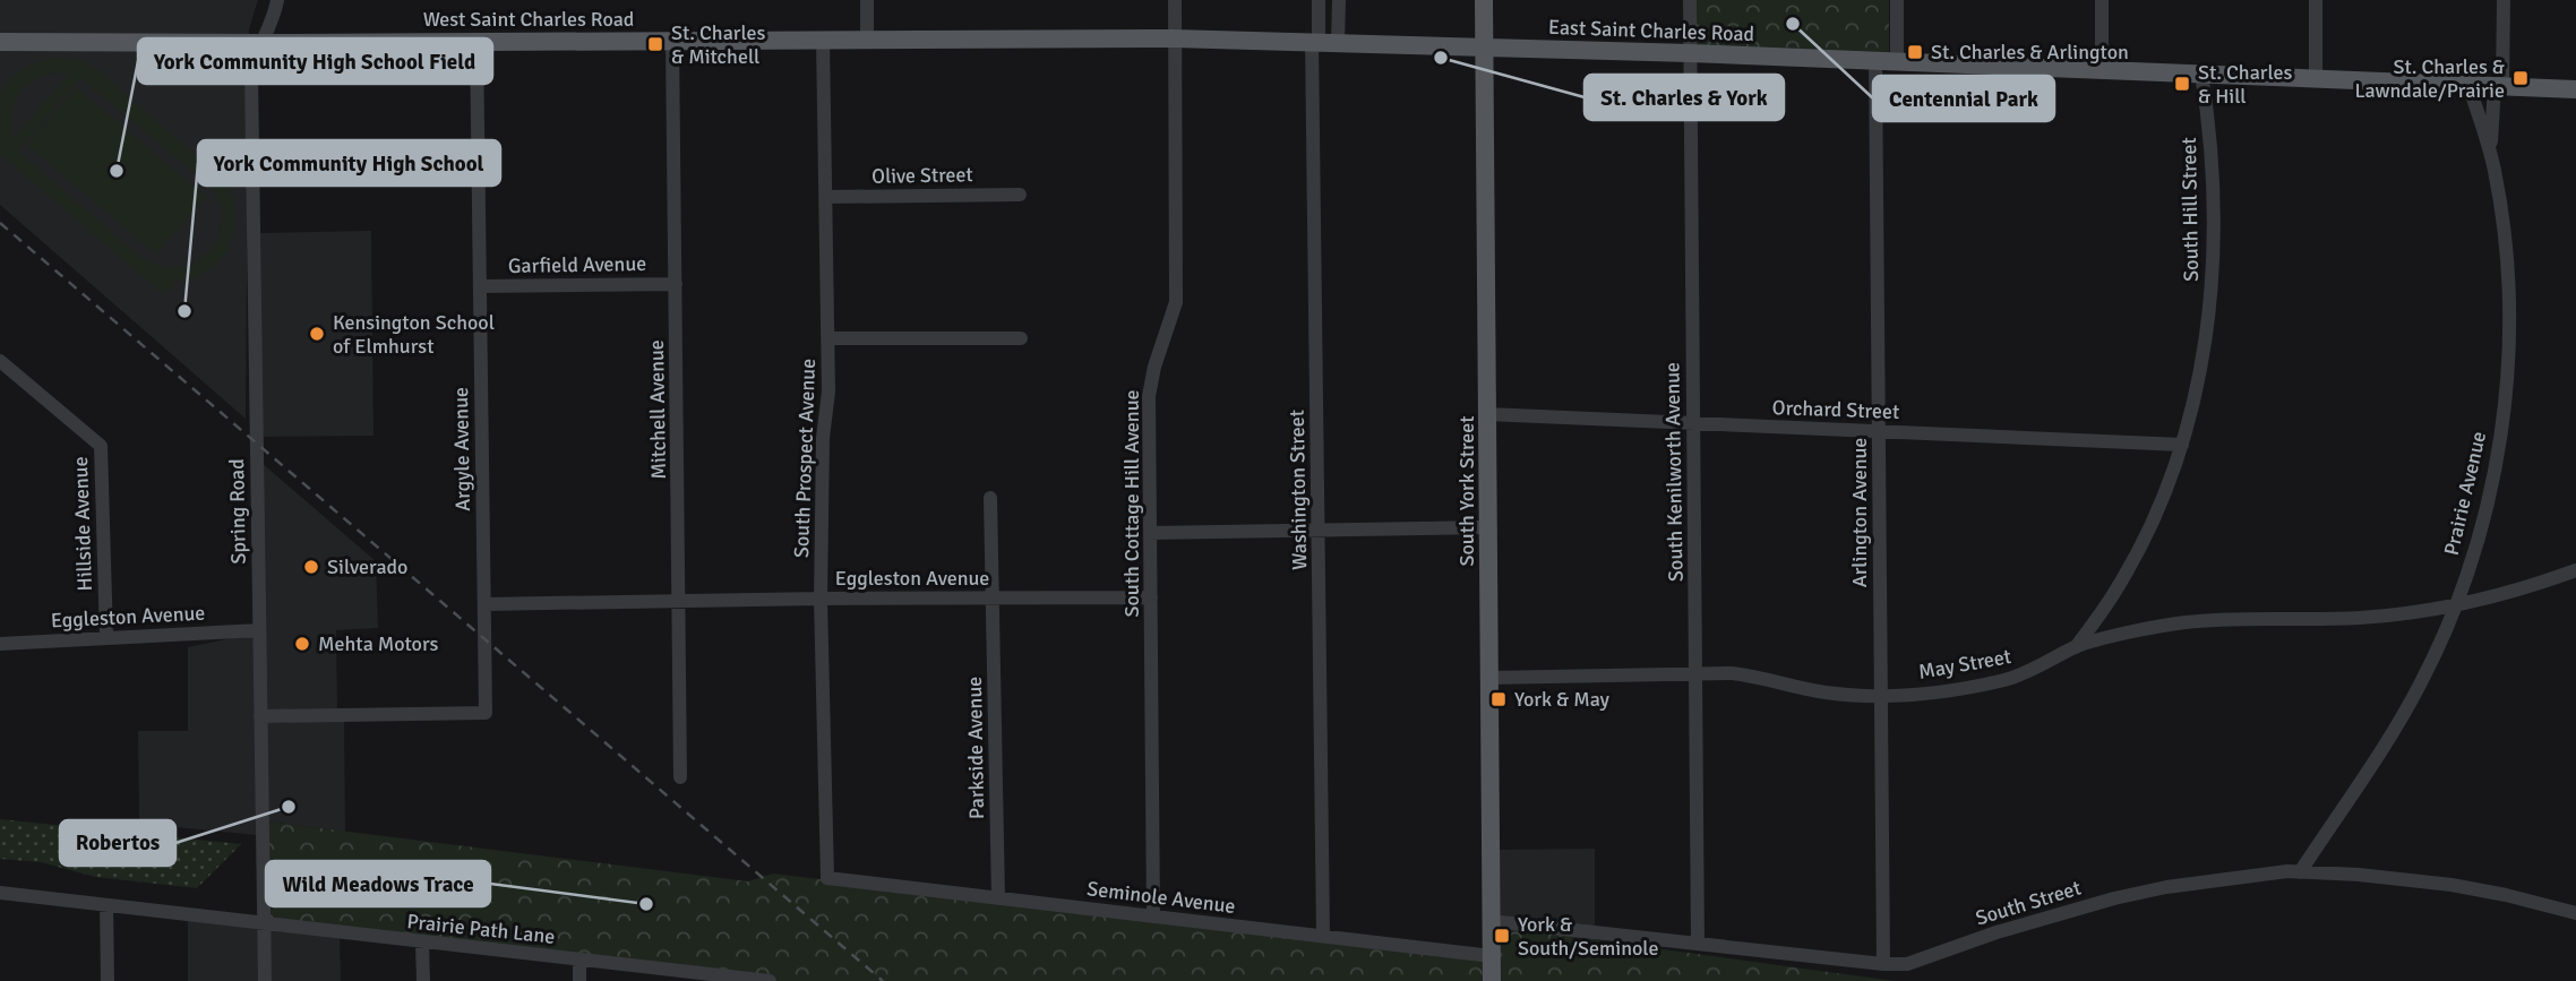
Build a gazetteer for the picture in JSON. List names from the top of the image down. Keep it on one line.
{"streets":{"main road":["West Saint Charles Road","East Saint Charles Road","South York Street"],"street":["Olive Street","South Hill Street","Garfield Avenue","Mitchell Avenue","Orchard Street","Argyle Avenue","South Prospect Avenue","South Kenilworth Avenue","Washington Street","Prairie Avenue","South Cottage Hill Avenue","Spring Road","Arlington Avenue","Hillside Avenue","Eggleston Avenue","May Street","Parkside Avenue","Seminole Avenue","South Street","Prairie Path Lane"]},"crossings":[["West Saint Charles Road","East Saint Charles Road"],["West Saint Charles Road","Mitchell Avenue"],["West Saint Charles Road","Argyle Avenue"],["West Saint Charles Road","South Prospect Avenue"],["West Saint Charles Road","Washington Street"],["West Saint Charles Road","South York Street"],["West Saint Charles Road","South Cottage Hill Avenue"],["West Saint Charles Road","Spring Road"],["East Saint Charles Road","South Hill Street"],["East Saint Charles Road","South Kenilworth Avenue"],["East Saint Charles Road","South York Street"],["East Saint Charles Road","Prairie Avenue"],["East Saint Charles Road","Arlington Avenue"],["Olive Street","South Prospect Avenue"],["South Hill Street","Orchard Street"],["South Hill Street","May Street"],["Garfield Avenue","Mitchell Avenue"],["Garfield Avenue","Argyle Avenue"],["Mitchell Avenue","Eggleston Avenue"],["Orchard Street","South Kenilworth Avenue"],["Orchard Street","South York Street"],["Orchard Street","Arlington Avenue"],["Argyle Avenue","Spring Road"],["Argyle Avenue","Eggleston Avenue"],["South Prospect Avenue","Eggleston Avenue"],["South Prospect Avenue","Seminole Avenue"],["South Kenilworth Avenue","May Street"],["South Kenilworth Avenue","South Street"],["Washington Street","Seminole Avenue"],["South York Street","May Street"],["South York Street","Seminole Avenue"],["South York Street","South Street"],["Prairie Avenue","May Street"],["Prairie Avenue","South Street"],["South Cottage Hill Avenue","Eggleston Avenue"],["South Cottage Hill Avenue","Seminole Avenue"],["Spring Road","Eggleston Avenue"],["Spring Road","Prairie Path Lane"],["Arlington Avenue","May Street"],["Arlington Avenue","South Street"],["Hillside Avenue","Eggleston Avenue"],["Eggleston Avenue","Parkside Avenue"],["Parkside Avenue","Seminole Avenue"]],"places":{"other":["Centennial Park","St. Charles & York","York Community High School Field","York Community High School","Kensington School of Elmhurst","Silverado","Mehta Motors","Robertos","Wild Meadows Trace"],"transit":["St. Charles & Mitchell","St. Charles & Arlington","St. Charles & Lawndale/Prairie","St. Charles & Hill","York & May","York & South/Seminole"]}}
